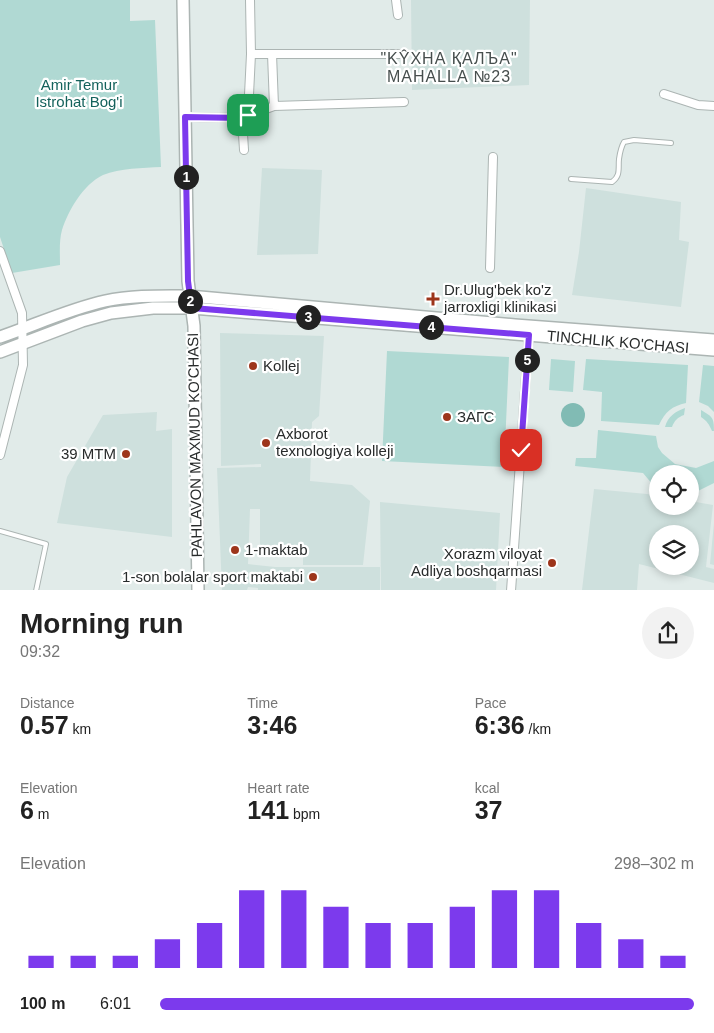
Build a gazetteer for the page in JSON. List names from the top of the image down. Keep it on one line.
{"streets":{"main road":["TINCHLIK KO'CHASI","PAHLAVON MAXMUD KO'CHASI"]},"crossings":[["TINCHLIK KO'CHASI","PAHLAVON MAXMUD KO'CHASI"]],"districts":["\"KŶХНА ҚАЛЪА\" MAHALLA №23"],"parks":["Amir Temur Istrohat Bog'i"],"places":{"health":["Dr.Ulug'bek ko'z jarroxligi klinikasi"],"other":["Kollej","ЗАГС","Axborot texnologiya kolleji","39 MTM","1-maktab","Xorazm viloyat Adliya boshqarmasi","1-son bolalar sport maktabi"]},"page":{"pins":["1","2","3","4","5"],"heading":["Morning run","09:32"],"stats":[["Distance","0.57 km"],["Time","3:46"],["Pace","6:36 /km"],["Elevation","6 m"],["Heart rate","141 bpm"],["kcal","37"]],"chart":["Elevation","298–302 m"],"list":[{"name":"100 m","note":"6:01"}]}}
